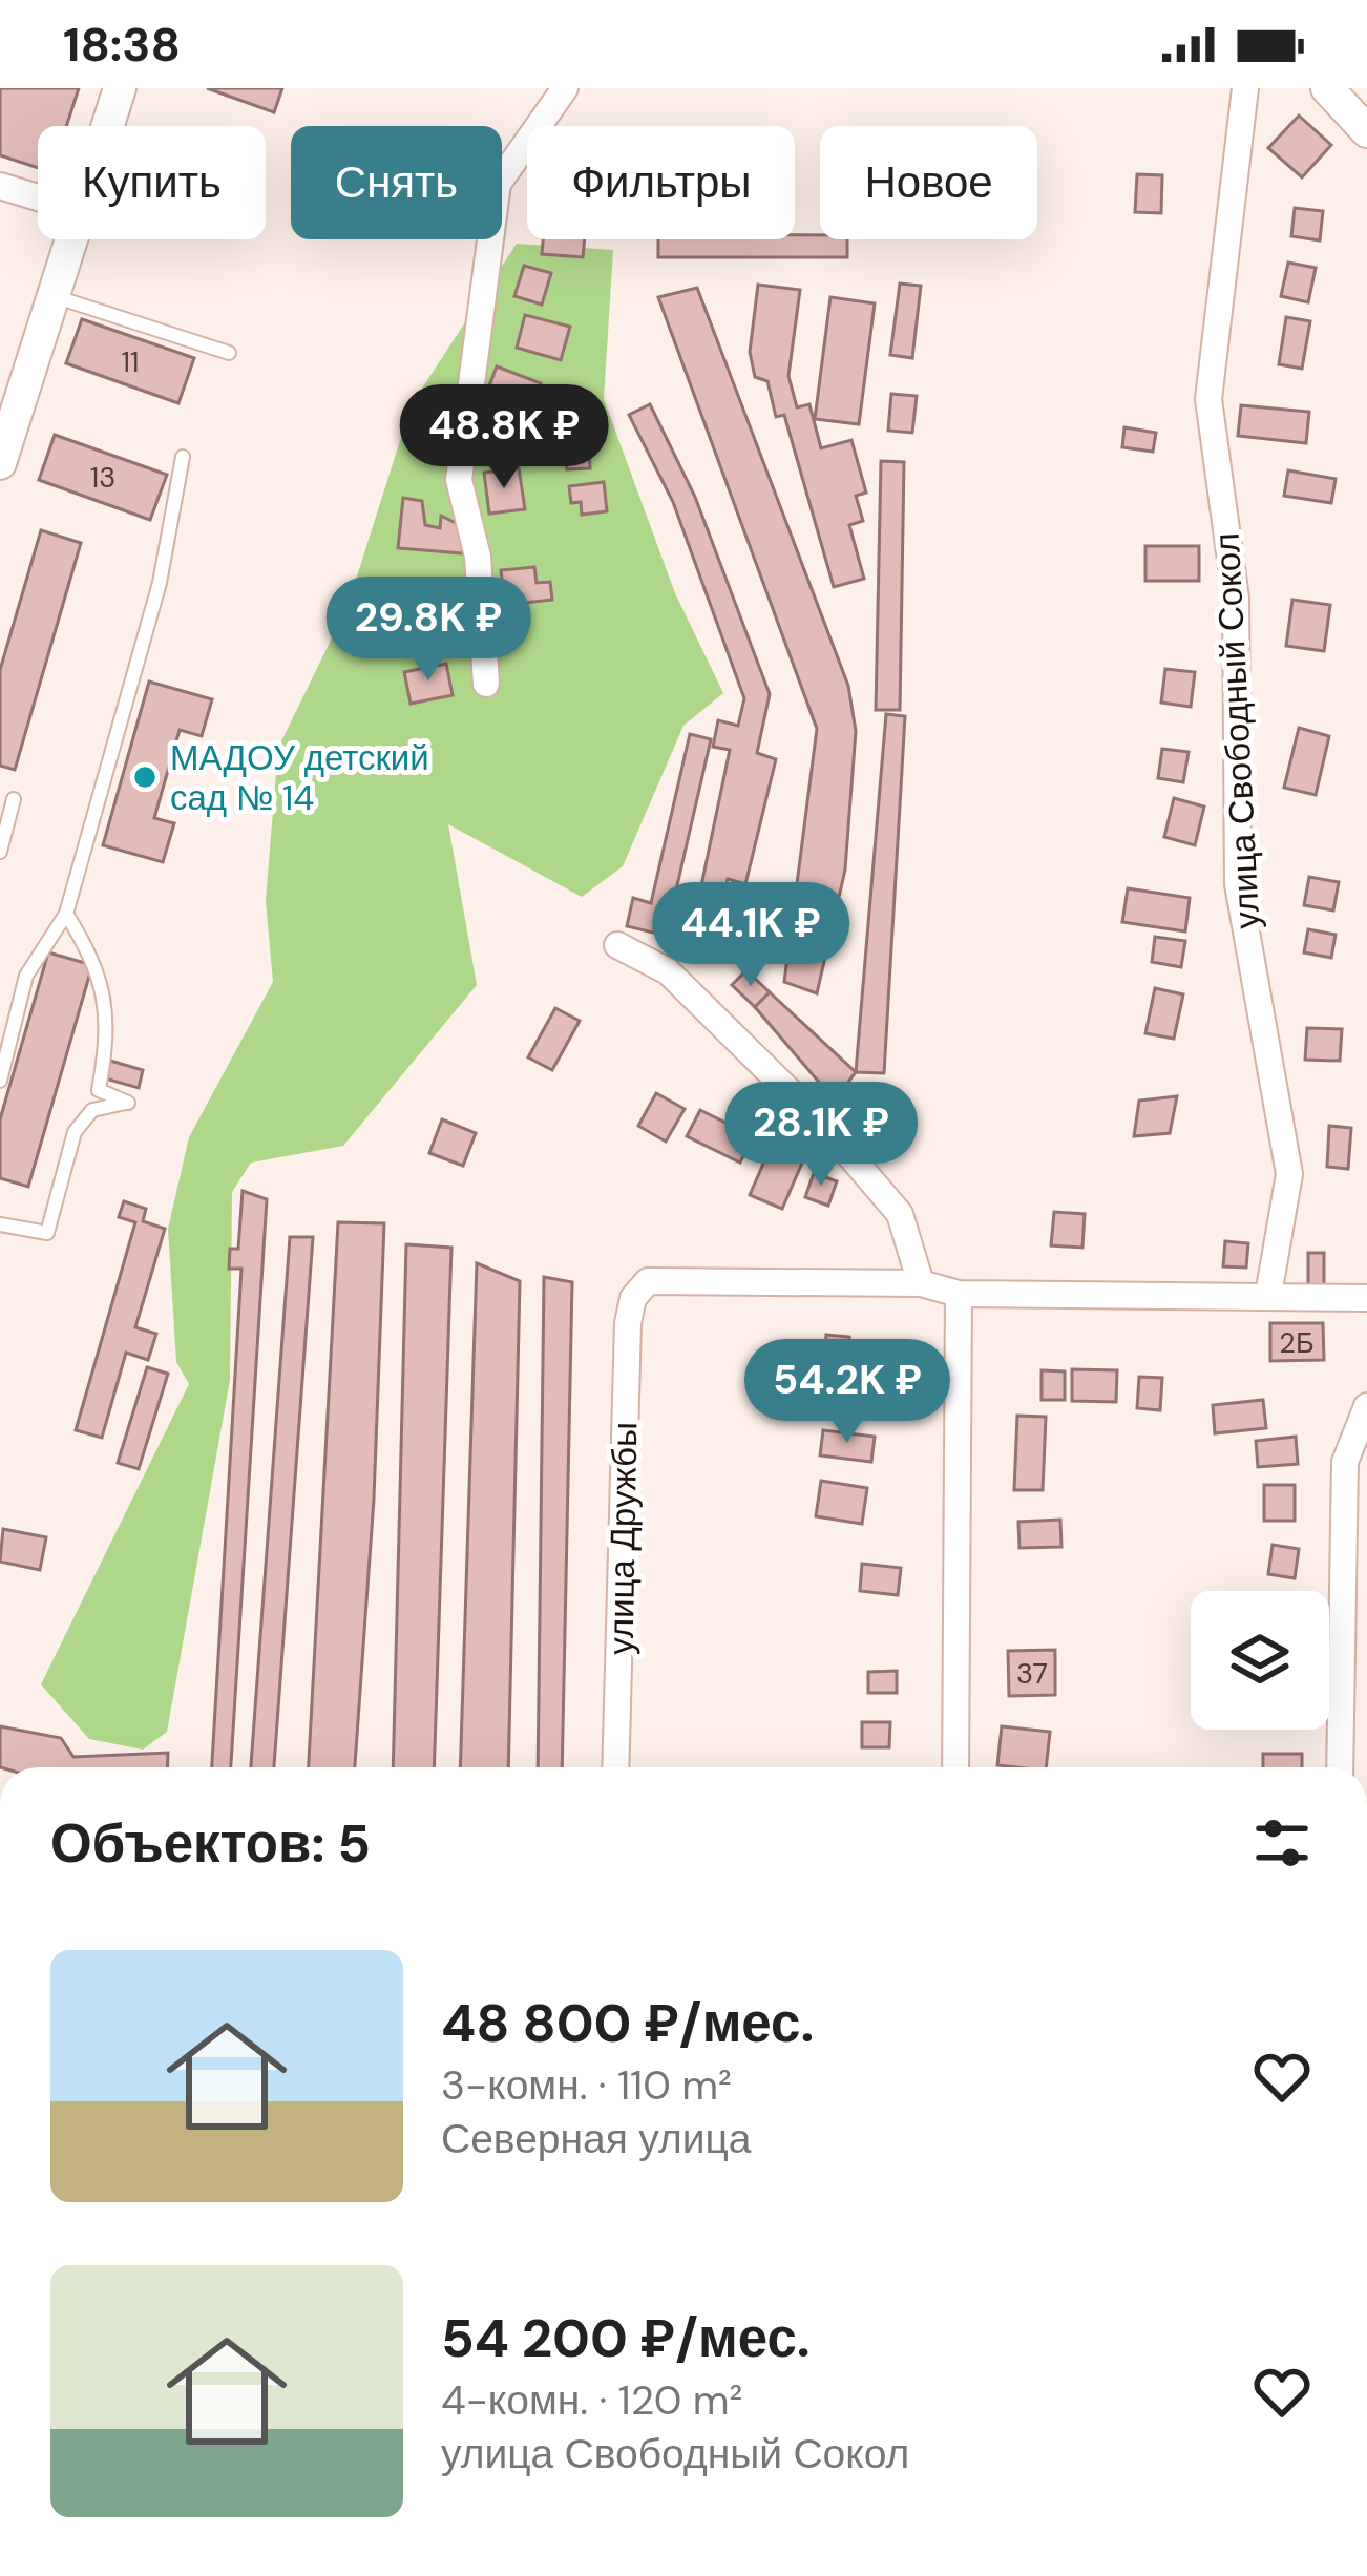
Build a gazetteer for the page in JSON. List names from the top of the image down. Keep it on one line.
{"streets":{"street":["улица Свободный Сокол","улица Дружбы"]},"places":["МАДОУ детский сад № 14"],"house_numbers":["11","13","2Б","37"],"page":{"status":"18:38","chip":["Купить","Снять","Фильтры","Новое"],"price":["48.8K ₽","29.8K ₽","44.1K ₽","28.1K ₽","54.2K ₽"],"heading":"Объектов: 5","list":[{"name":"48 800 ₽/мес.","note":"3-комн. · 110 m² · Северная улица"},{"name":"54 200 ₽/мес.","note":"4-комн. · 120 m² · улица Свободный Сокол"}]}}
